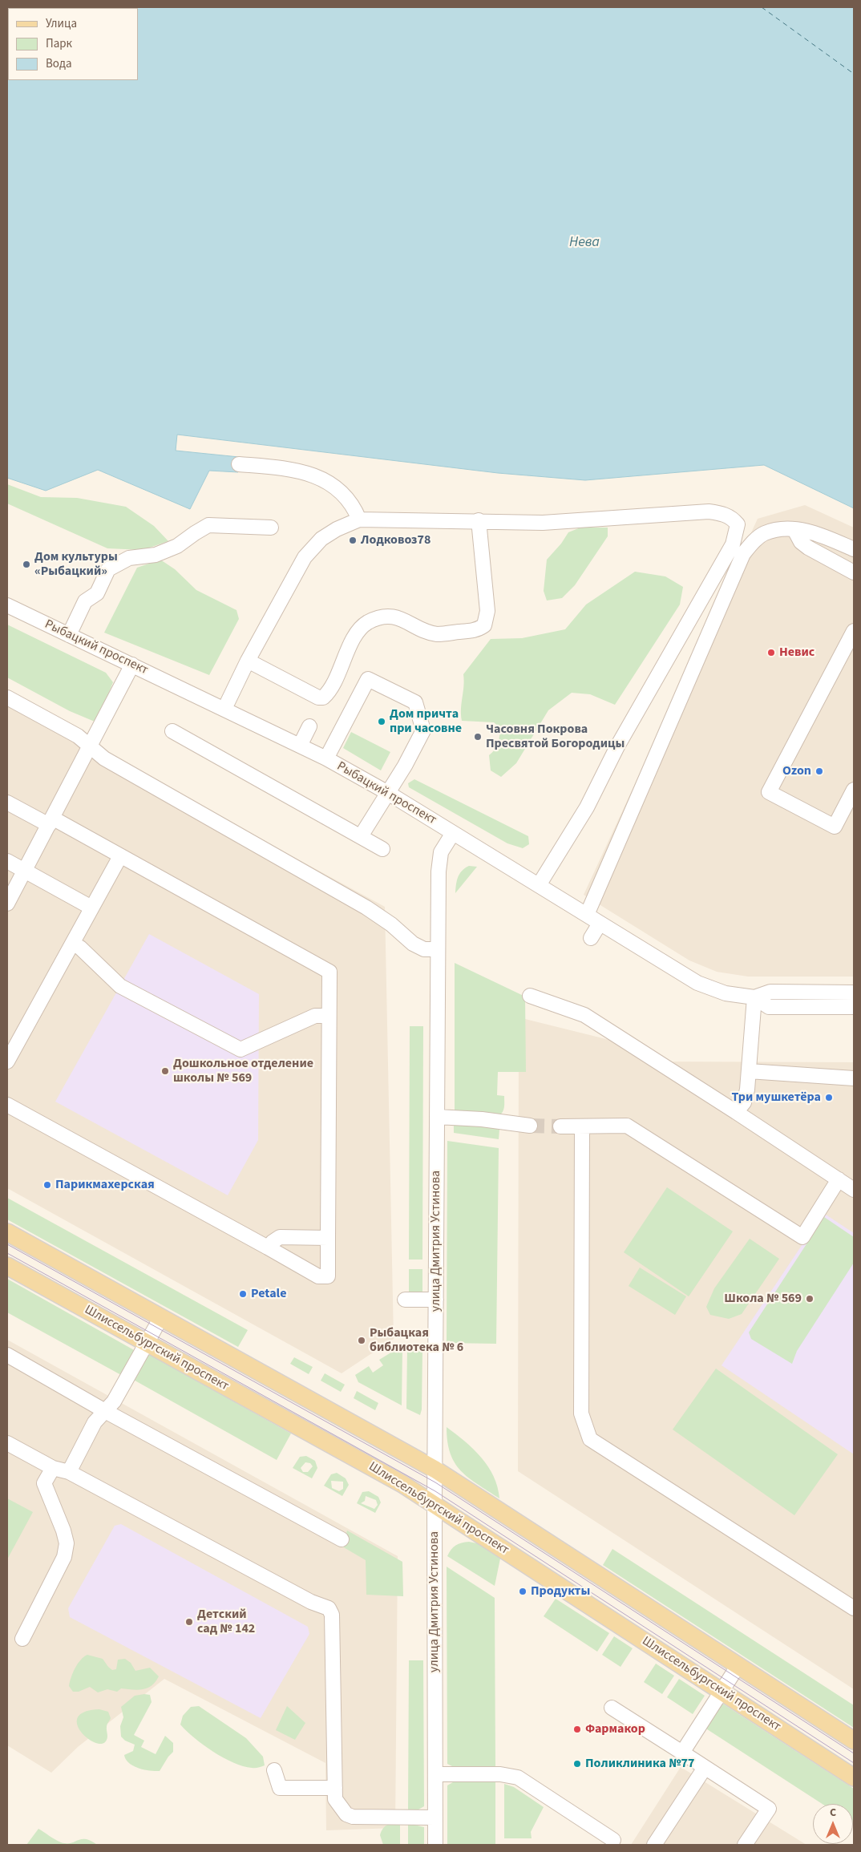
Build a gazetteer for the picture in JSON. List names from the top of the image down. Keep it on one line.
{"streets":{"main road":["Шлиссельбургский проспект"],"street":["Рыбацкий проспект","улица Дмитрия Устинова"]},"crossings":[["Рыбацкий проспект","улица Дмитрия Устинова"],["улица Дмитрия Устинова","Шлиссельбургский проспект"]],"water":["Нева"],"places":["Лодковоз78","Дом культуры «Рыбацкий»","Невис","Дом причта при часовне","Часовня Покрова Пресвятой Богородицы","Ozon","Дошкольное отделение школы № 569","Три мушкетёра","Парикмахерская","Petale","Школа № 569","Рыбацкая библиотека № 6","Продукты","Детский сад № 142","Фармакор","Поликлиника №77"],"legend":["Улица","Парк","Вода"],"north":"top"}
